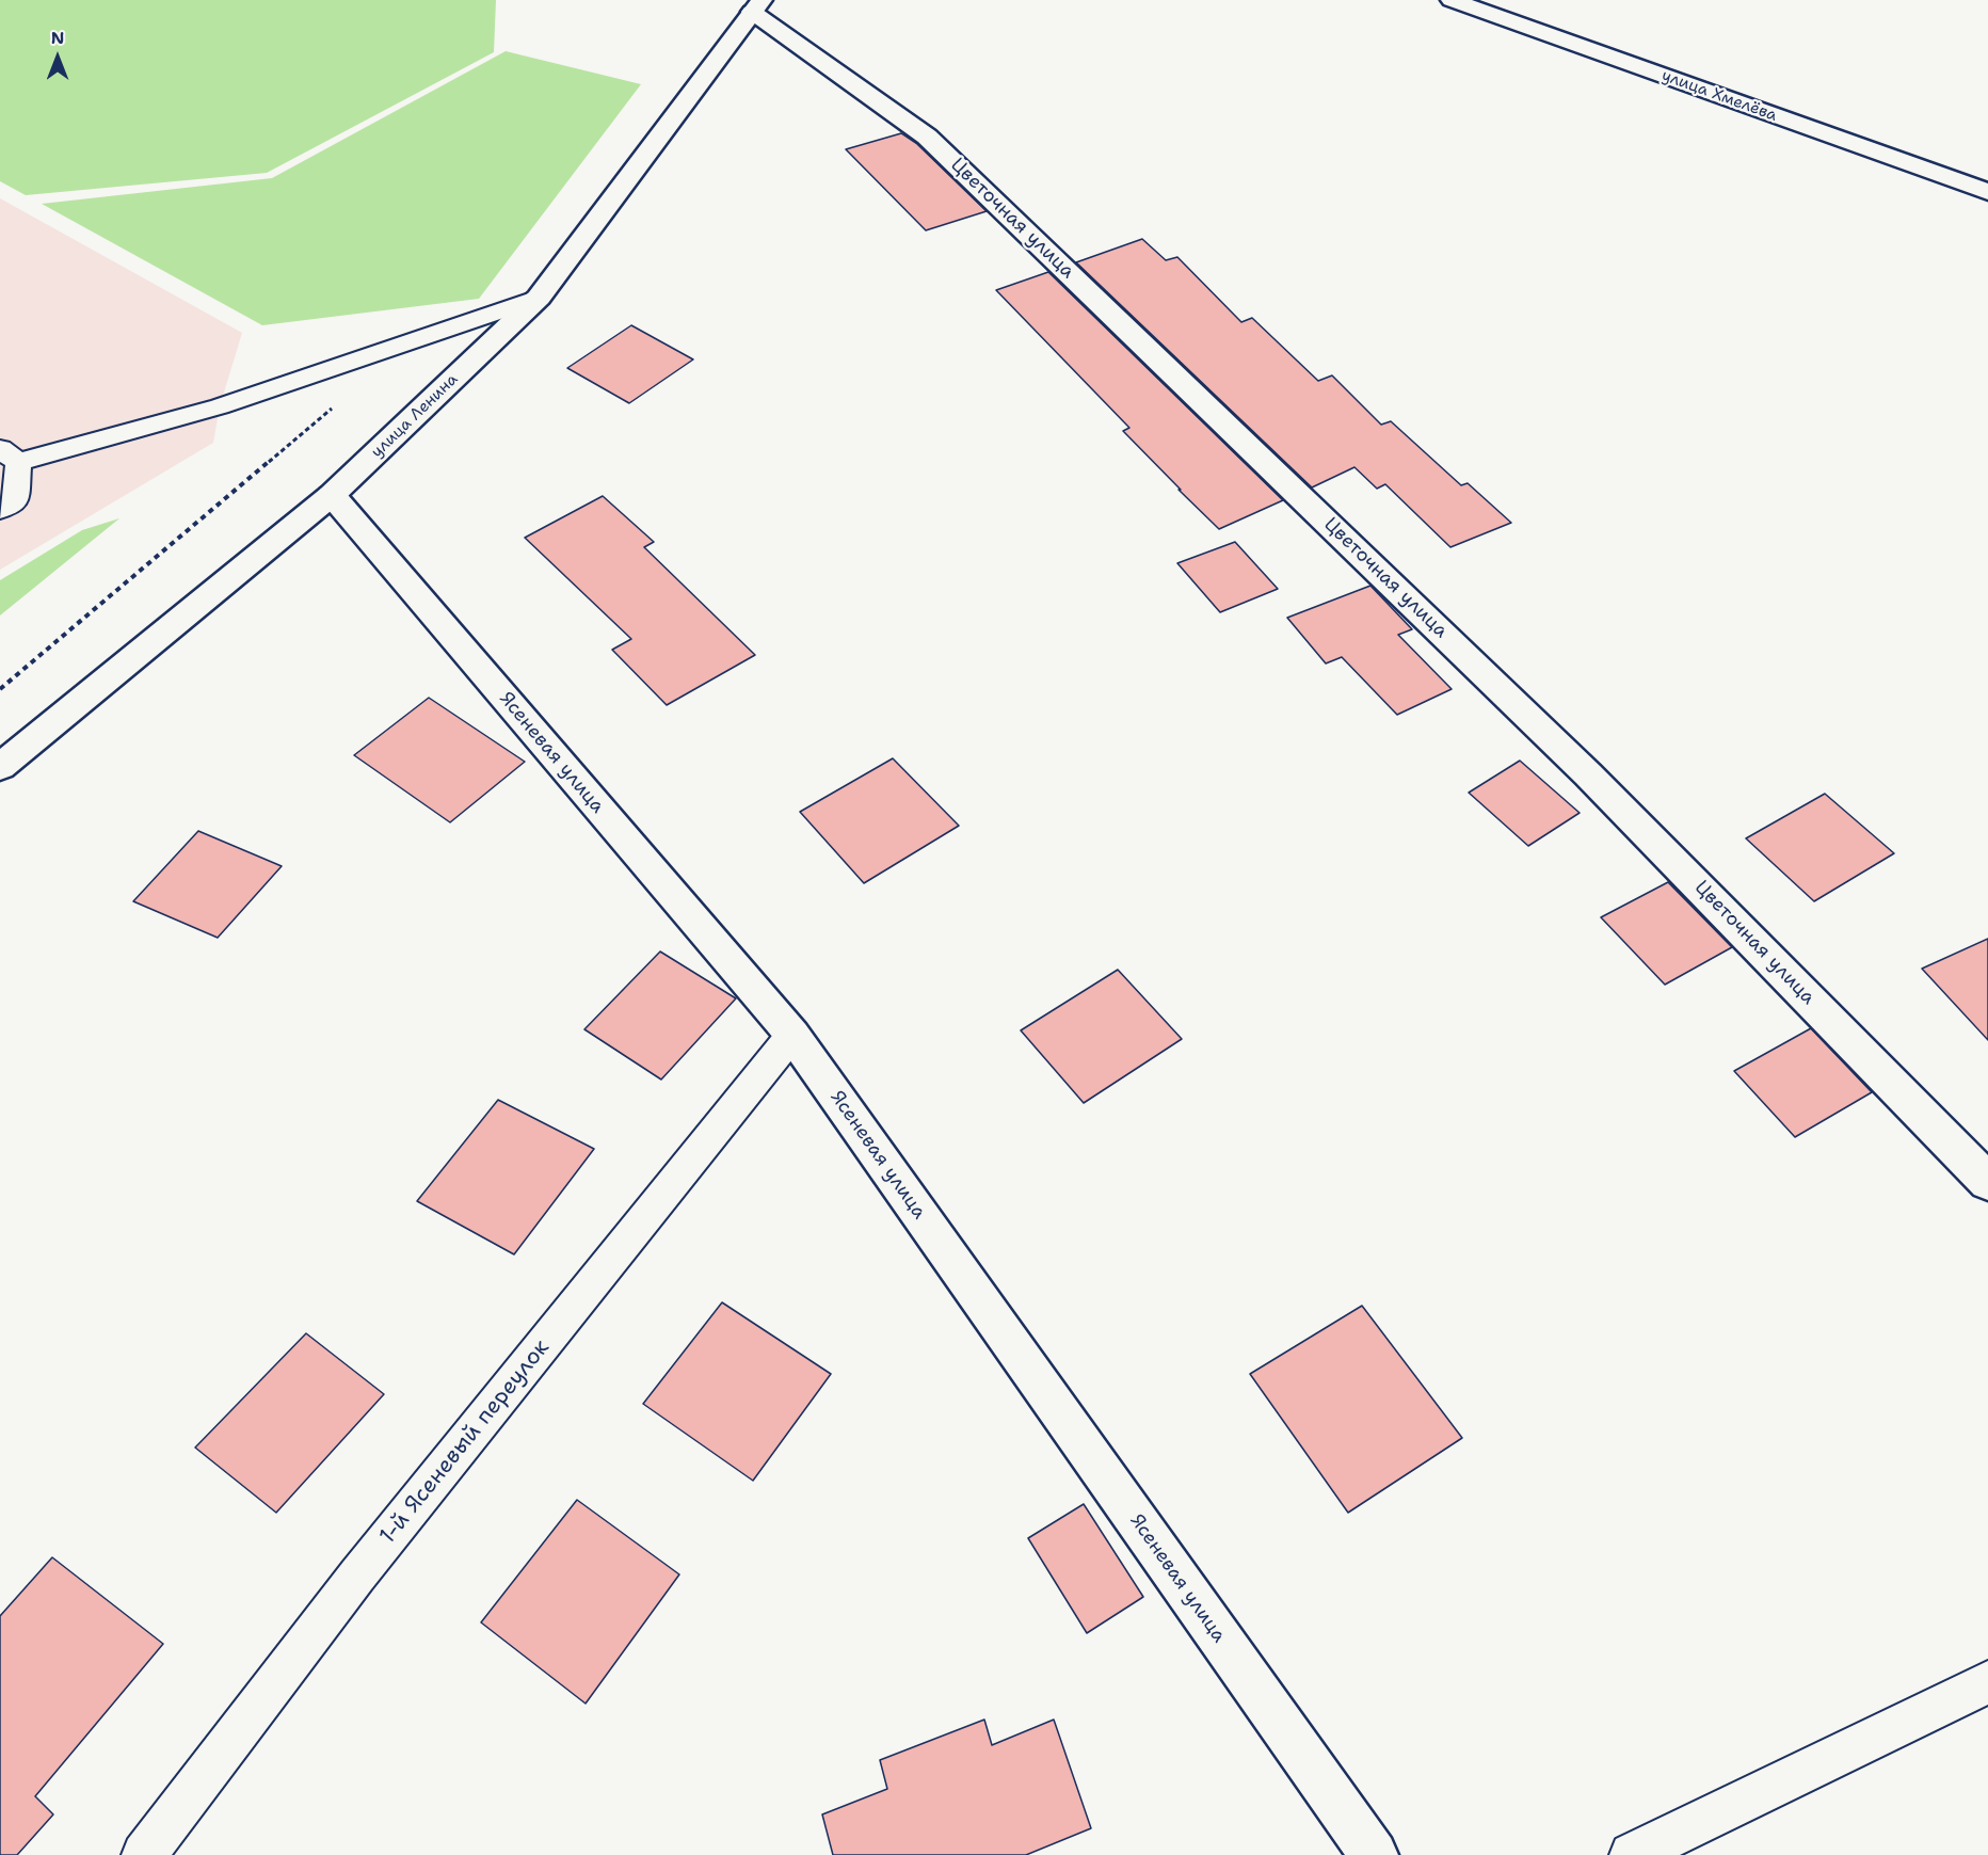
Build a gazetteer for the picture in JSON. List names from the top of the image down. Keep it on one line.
{"streets":{"street":["улица Хмелёва","Цветочная улица","улица Ленина","Ясеневая улица"],"lane":["1-й Ясеневый переулок"]},"crossings":[["Цветочная улица","улица Ленина"],["улица Ленина","Ясеневая улица"],["Ясеневая улица","1-й Ясеневый переулок"]],"north":"top"}
